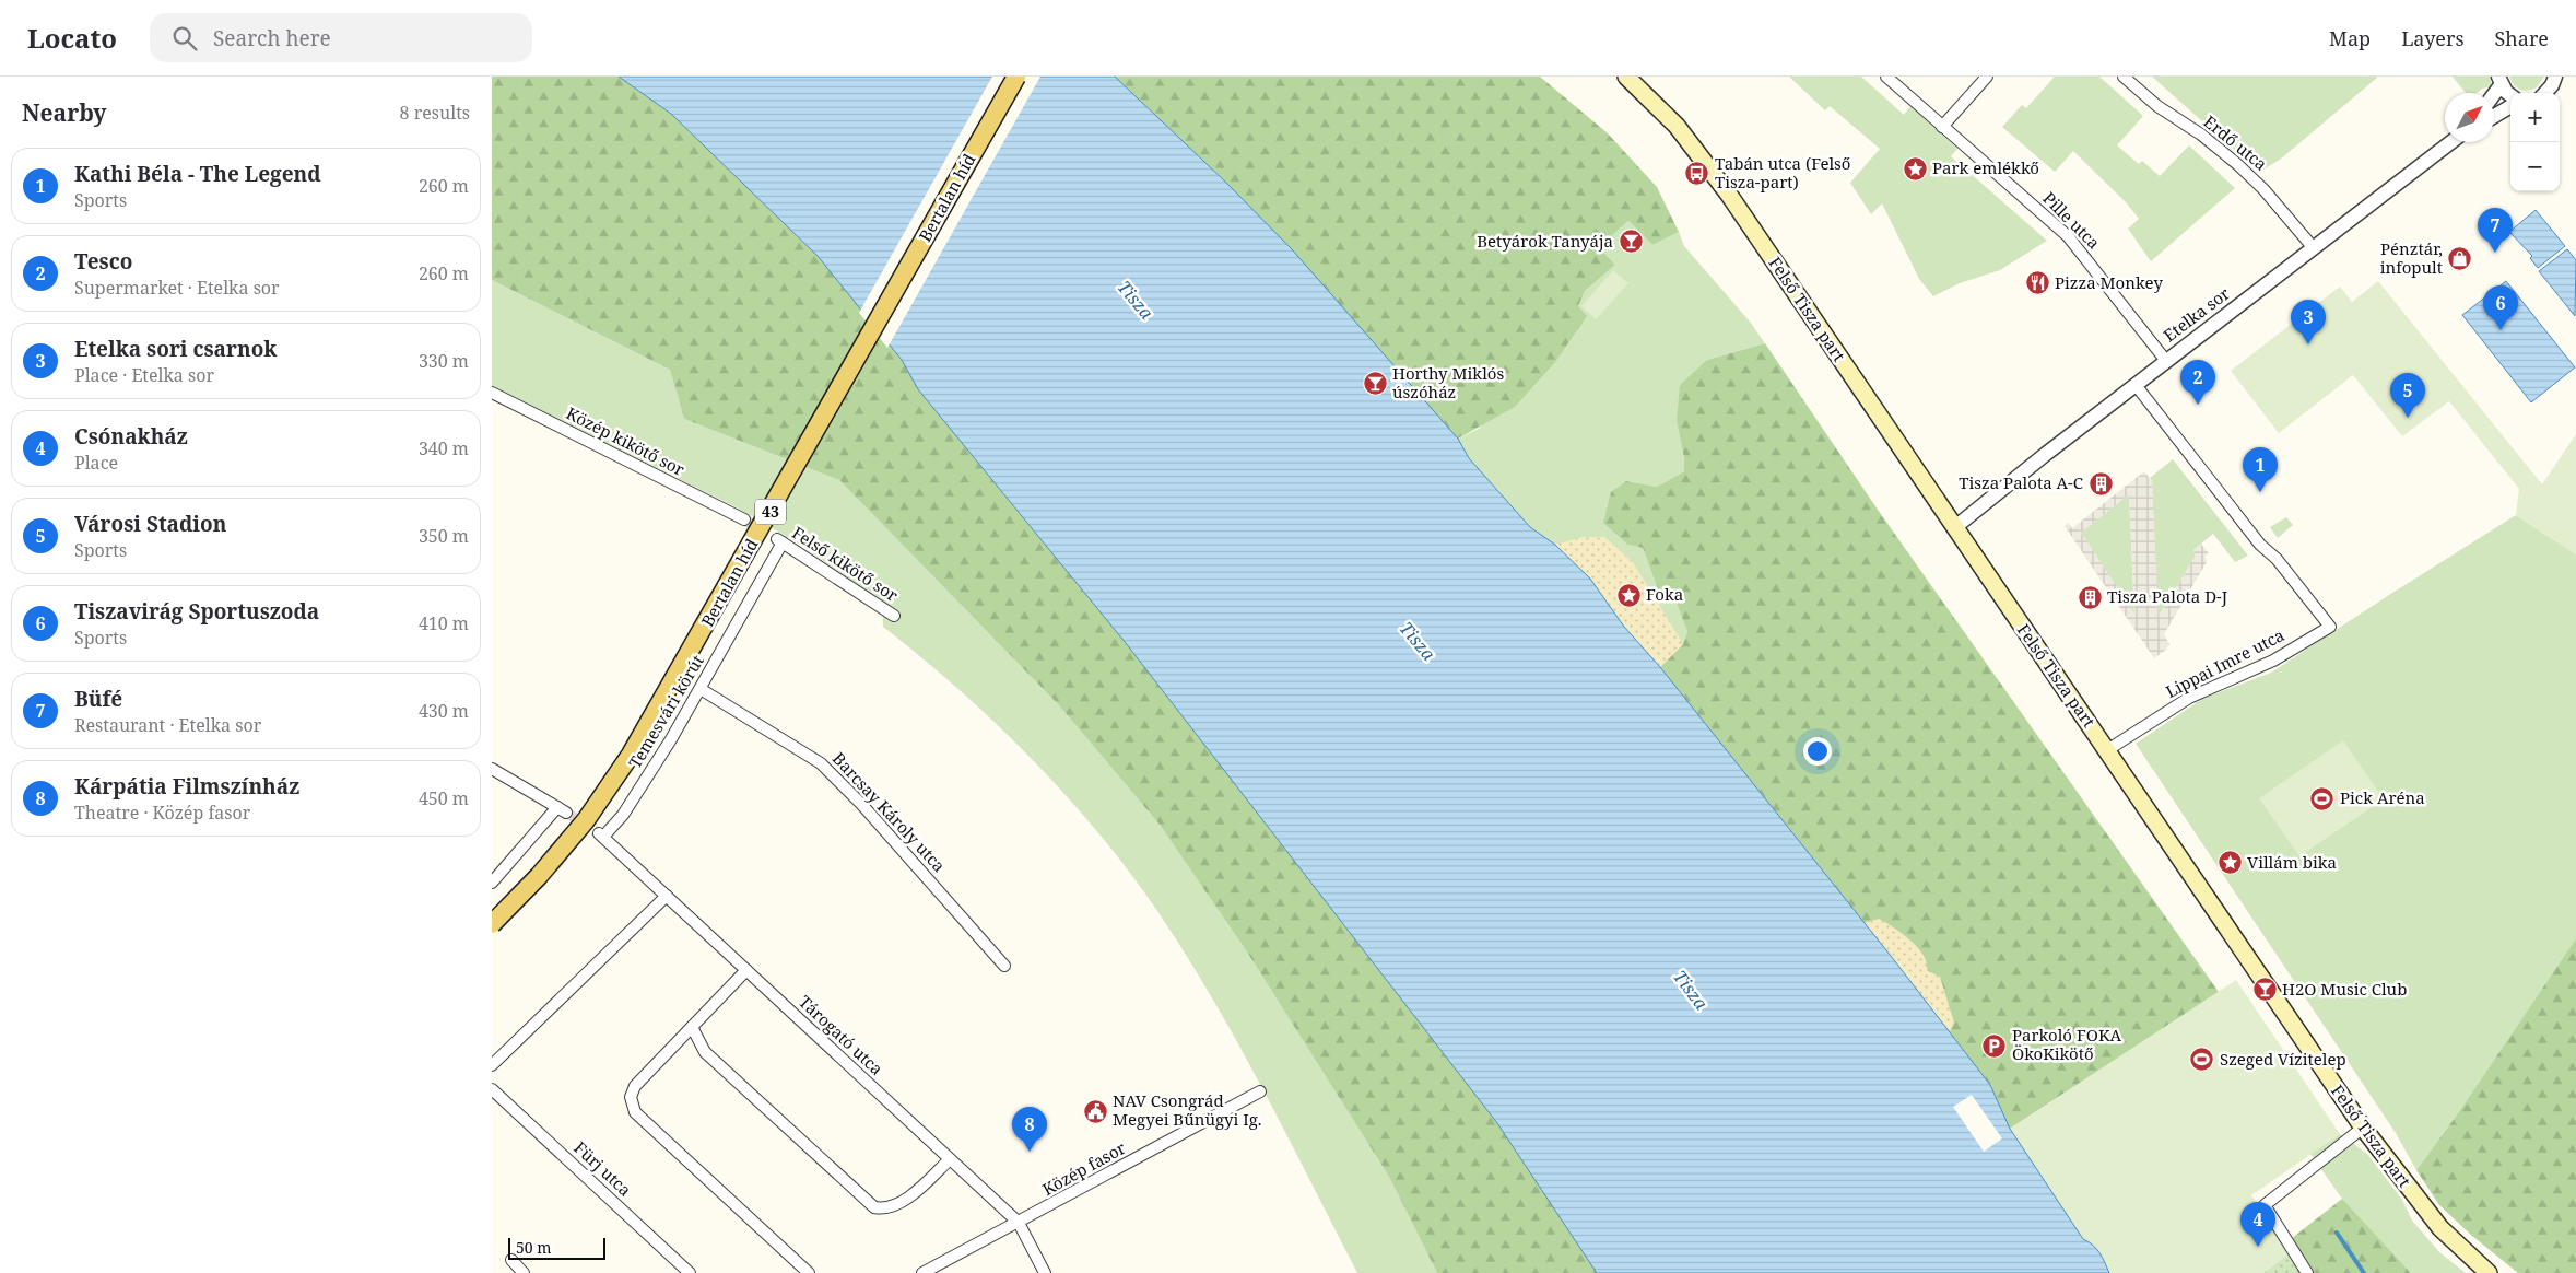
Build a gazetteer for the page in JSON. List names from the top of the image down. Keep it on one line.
{"streets":{"main road":["Bertalan híd","Felső Tisza part","43"],"street":["Erdő utca","Pille utca","Etelka sor","Közép kikötő sor","Felső kikötő sor","Lippai Imre utca","Temesvári körút","Barcsay Károly utca","Tárogató utca","Fürj utca","Közép fasor"]},"crossings":[["Erdő utca","Etelka sor"],["Pille utca","Etelka sor"],["Felső Tisza part","Etelka sor"],["Felső Tisza part","Lippai Imre utca"],["Etelka sor","Lippai Imre utca"],["Felső kikötő sor","Temesvári körút"],["Temesvári körút","Barcsay Károly utca"],["Temesvári körút","Tárogató utca"],["Tárogató utca","Közép fasor"]],"water":["Tisza"],"places":{"place":["Park emlékkő","Foka","Villám bika"],"bus stop":["Tabán utca (Felső Tisza-part)"],"bar":["Betyárok Tanyája","Horthy Miklós úszóház","H2O Music Club"],"shop":["Pénztár, infopult"],"restaurant":["Pizza Monkey"],"building":["Tisza Palota A-C","Tisza Palota D-J"],"sports":["Pick Aréna","Szeged Vízitelep"],"parking":["Parkoló FOKA ÖkoKikötő"],"public building":["NAV Csongrád Megyei Bűnügyi Ig."]},"scale_bar":"50 m","north":"top right","page":{"header":"Locato","search":"Search here","nav":["Map","Layers","Share"],"heading":["Nearby","8 results"],"map_buttons":["+","−"],"list":[{"mark":"1","name":"Kathi Béla - The Legend","note":"Sports","value":"260 m"},{"mark":"2","name":"Tesco","note":"Supermarket · Etelka sor","value":"260 m"},{"mark":"3","name":"Etelka sori csarnok","note":"Place · Etelka sor","value":"330 m"},{"mark":"4","name":"Csónakház","note":"Place","value":"340 m"},{"mark":"5","name":"Városi Stadion","note":"Sports","value":"350 m"},{"mark":"6","name":"Tiszavirág Sportuszoda","note":"Sports","value":"410 m"},{"mark":"7","name":"Büfé","note":"Restaurant · Etelka sor","value":"430 m"},{"mark":"8","name":"Kárpátia Filmszínház","note":"Theatre · Közép fasor","value":"450 m"}],"pins":["7","6","3","2","5","1","8","4"],"scale":"50 m"}}
